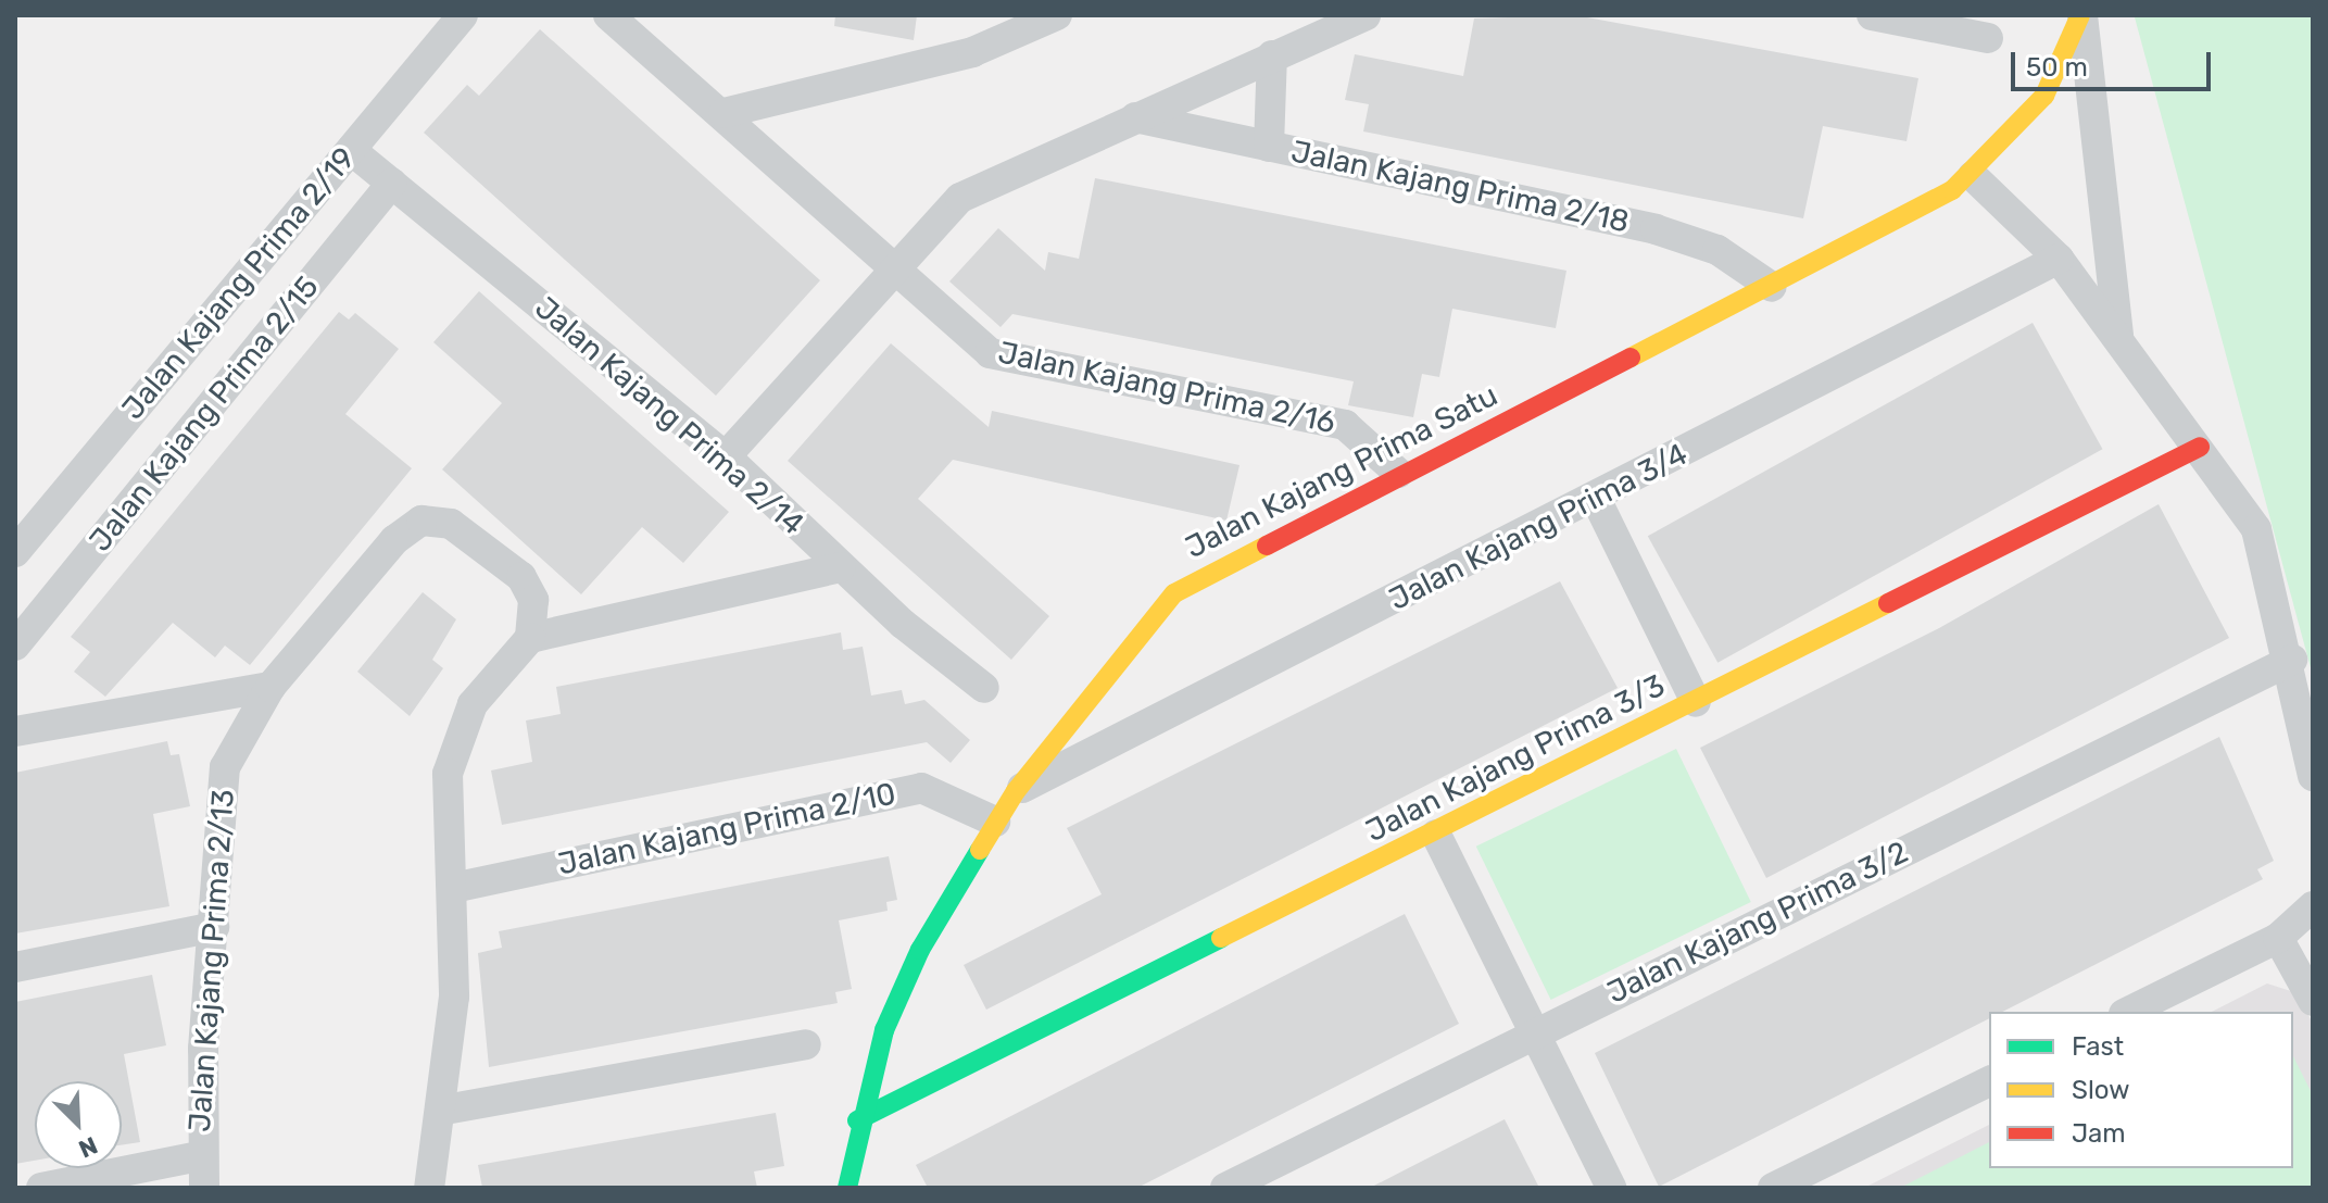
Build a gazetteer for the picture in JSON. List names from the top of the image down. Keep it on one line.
{"streets":{"street":["Jalan Kajang Prima 2/18","Jalan Kajang Prima 2/19","Jalan Kajang Prima 2/16","Jalan Kajang Prima 2/15","Jalan Kajang Prima 2/14","Jalan Kajang Prima Satu","Jalan Kajang Prima 3/4","Jalan Kajang Prima 3/3","Jalan Kajang Prima 2/10","Jalan Kajang Prima 3/2","Jalan Kajang Prima 2/13"]},"crossings":[["Jalan Kajang Prima 2/18","Jalan Kajang Prima Satu"],["Jalan Kajang Prima 2/19","Jalan Kajang Prima 2/14"],["Jalan Kajang Prima 2/16","Jalan Kajang Prima Satu"],["Jalan Kajang Prima 2/15","Jalan Kajang Prima 2/14"],["Jalan Kajang Prima Satu","Jalan Kajang Prima 3/4"],["Jalan Kajang Prima Satu","Jalan Kajang Prima 3/3"],["Jalan Kajang Prima Satu","Jalan Kajang Prima 2/10"]],"legend":["Fast","Slow","Jam"],"scale_bar":"50 m","north":"bottom right"}
